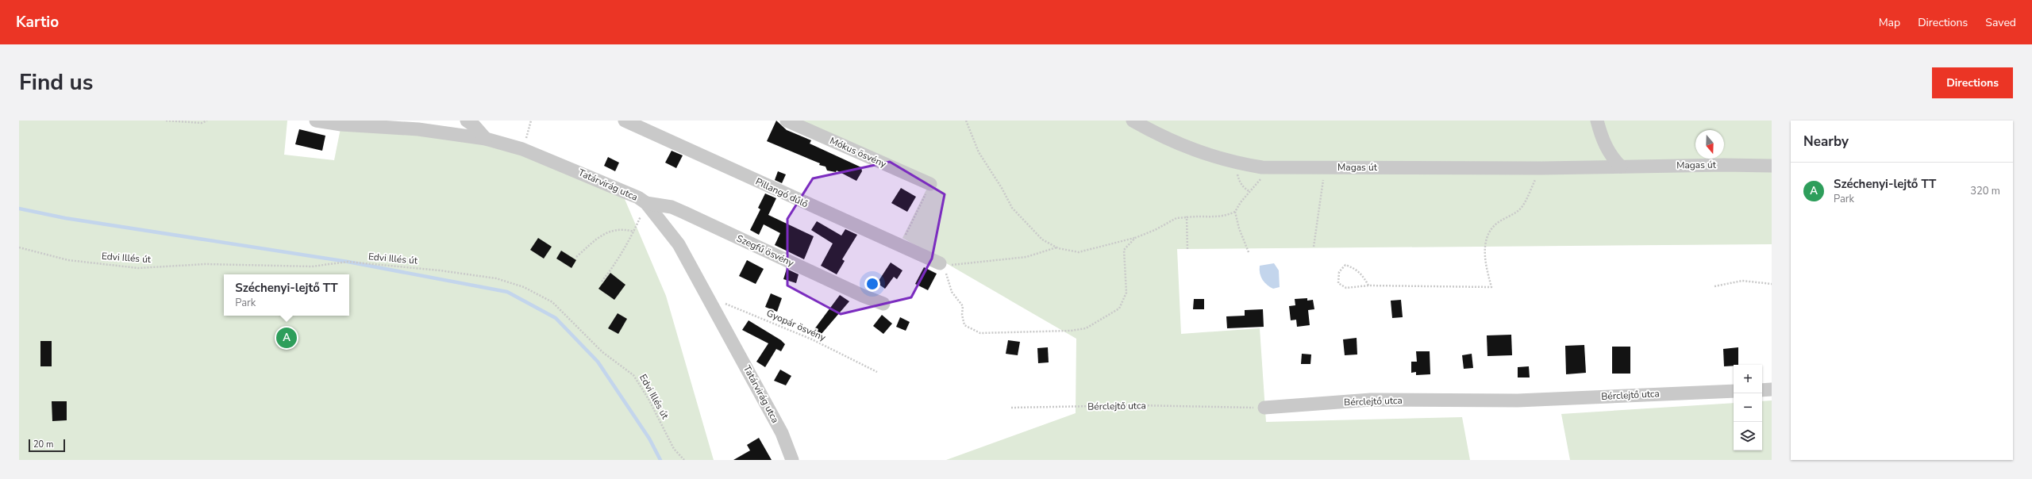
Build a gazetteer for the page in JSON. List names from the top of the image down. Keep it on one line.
{"streets":{"street":["Mókus ösvény","Magas út","Tatárvirág utca","Pillangó dűlő","Szegfű ösvény","Bérclejtő utca"],"path":["Edvi Illés út","Gyopár ösvény"]},"crossings":[["Tatárvirág utca","Szegfű ösvény"],["Tatárvirág utca","Gyopár ösvény"]],"scale_bar":"20 m","north":"bottom","page":{"header":"Kartio","nav":["Map","Directions","Saved"],"title":"Find us","buttons":"Directions","heading":"Nearby","list":[{"mark":"A","name":"Széchenyi-lejtő TT","note":"Park","value":"320 m"}],"popup":["Széchenyi-lejtő TT","Park"],"pins":"A","map_buttons":["+","−"],"scale":"20 m"}}
